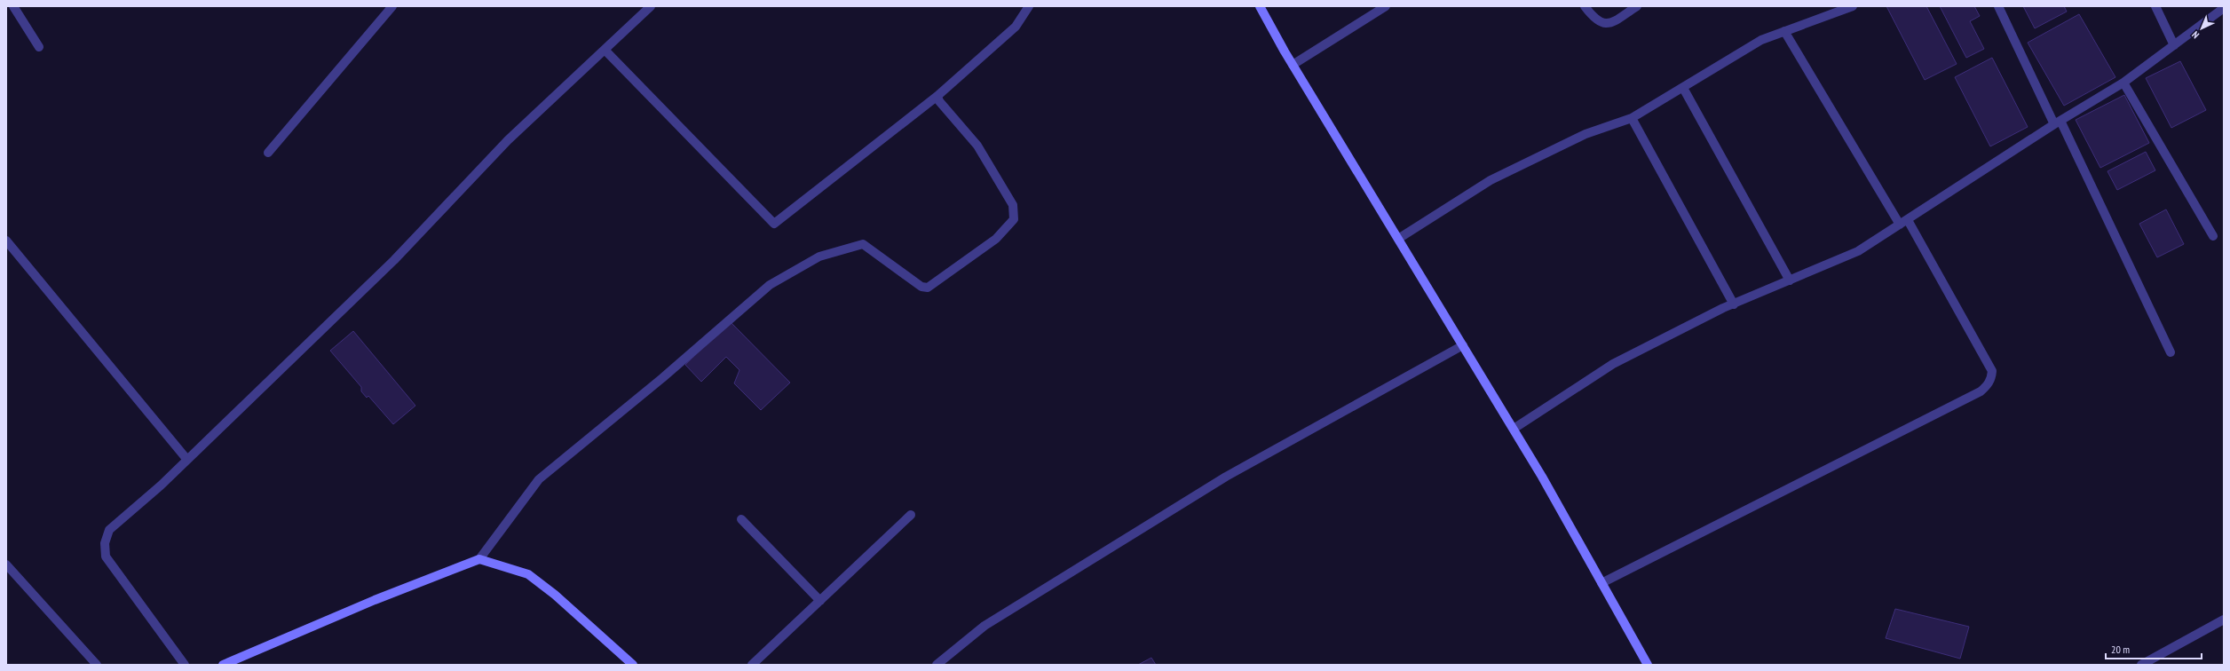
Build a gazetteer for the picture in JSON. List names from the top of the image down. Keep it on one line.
{"scale_bar":"20 m","north":"bottom left"}
